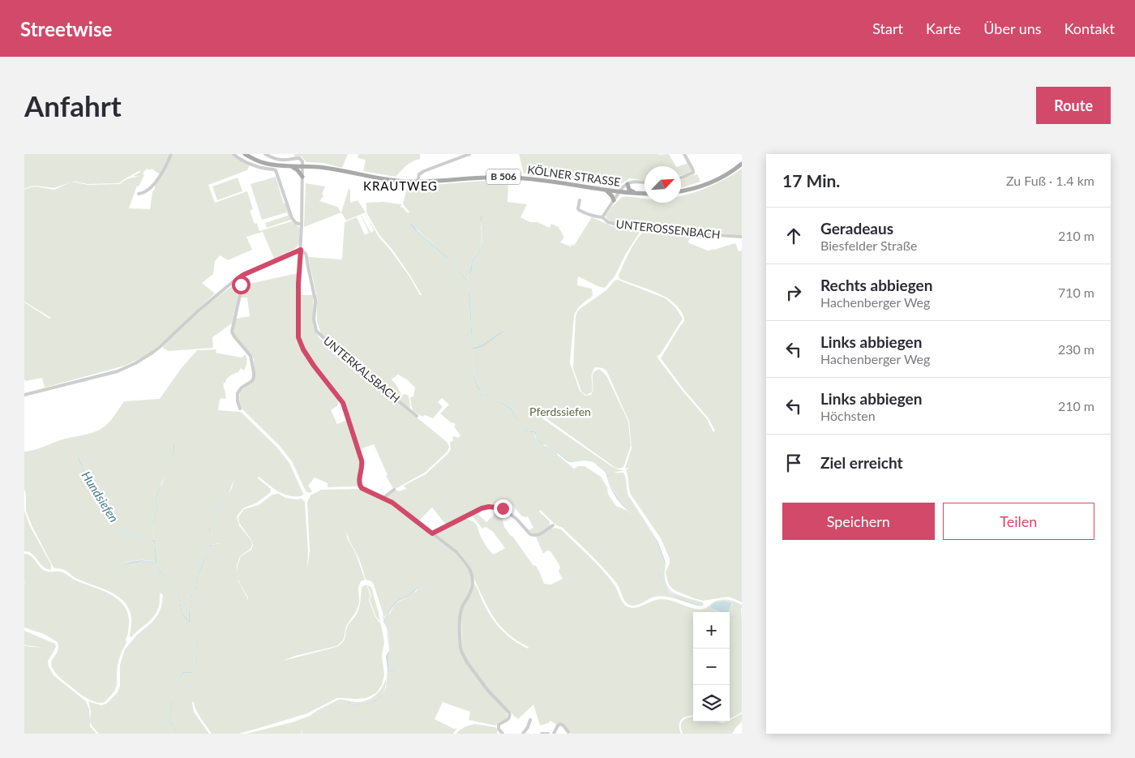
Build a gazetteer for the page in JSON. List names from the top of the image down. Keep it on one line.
{"streets":{"main road":["KÖLNER STRASSE","B 506"],"street":["UNTEROSSENBACH","UNTERKALSBACH"]},"crossings":[["KÖLNER STRASSE","UNTEROSSENBACH"]],"districts":["KRAUTWEG"],"water":["Hundsiefen"],"parks":["Pferdssiefen"],"north":"top right","page":{"header":"Streetwise","nav":["Start","Karte","Über uns","Kontakt"],"buttons":["Route",["Speichern","Teilen"]],"title":"Anfahrt","heading":["17 Min.","Zu Fuß · 1.4 km"],"list":[["Geradeaus","Biesfelder Straße","210 m"],["Rechts abbiegen","Hachenberger Weg","710 m"],["Links abbiegen","Hachenberger Weg","230 m"],["Links abbiegen","Höchsten","210 m"],"Ziel erreicht"],"map_buttons":["+","−"]}}
